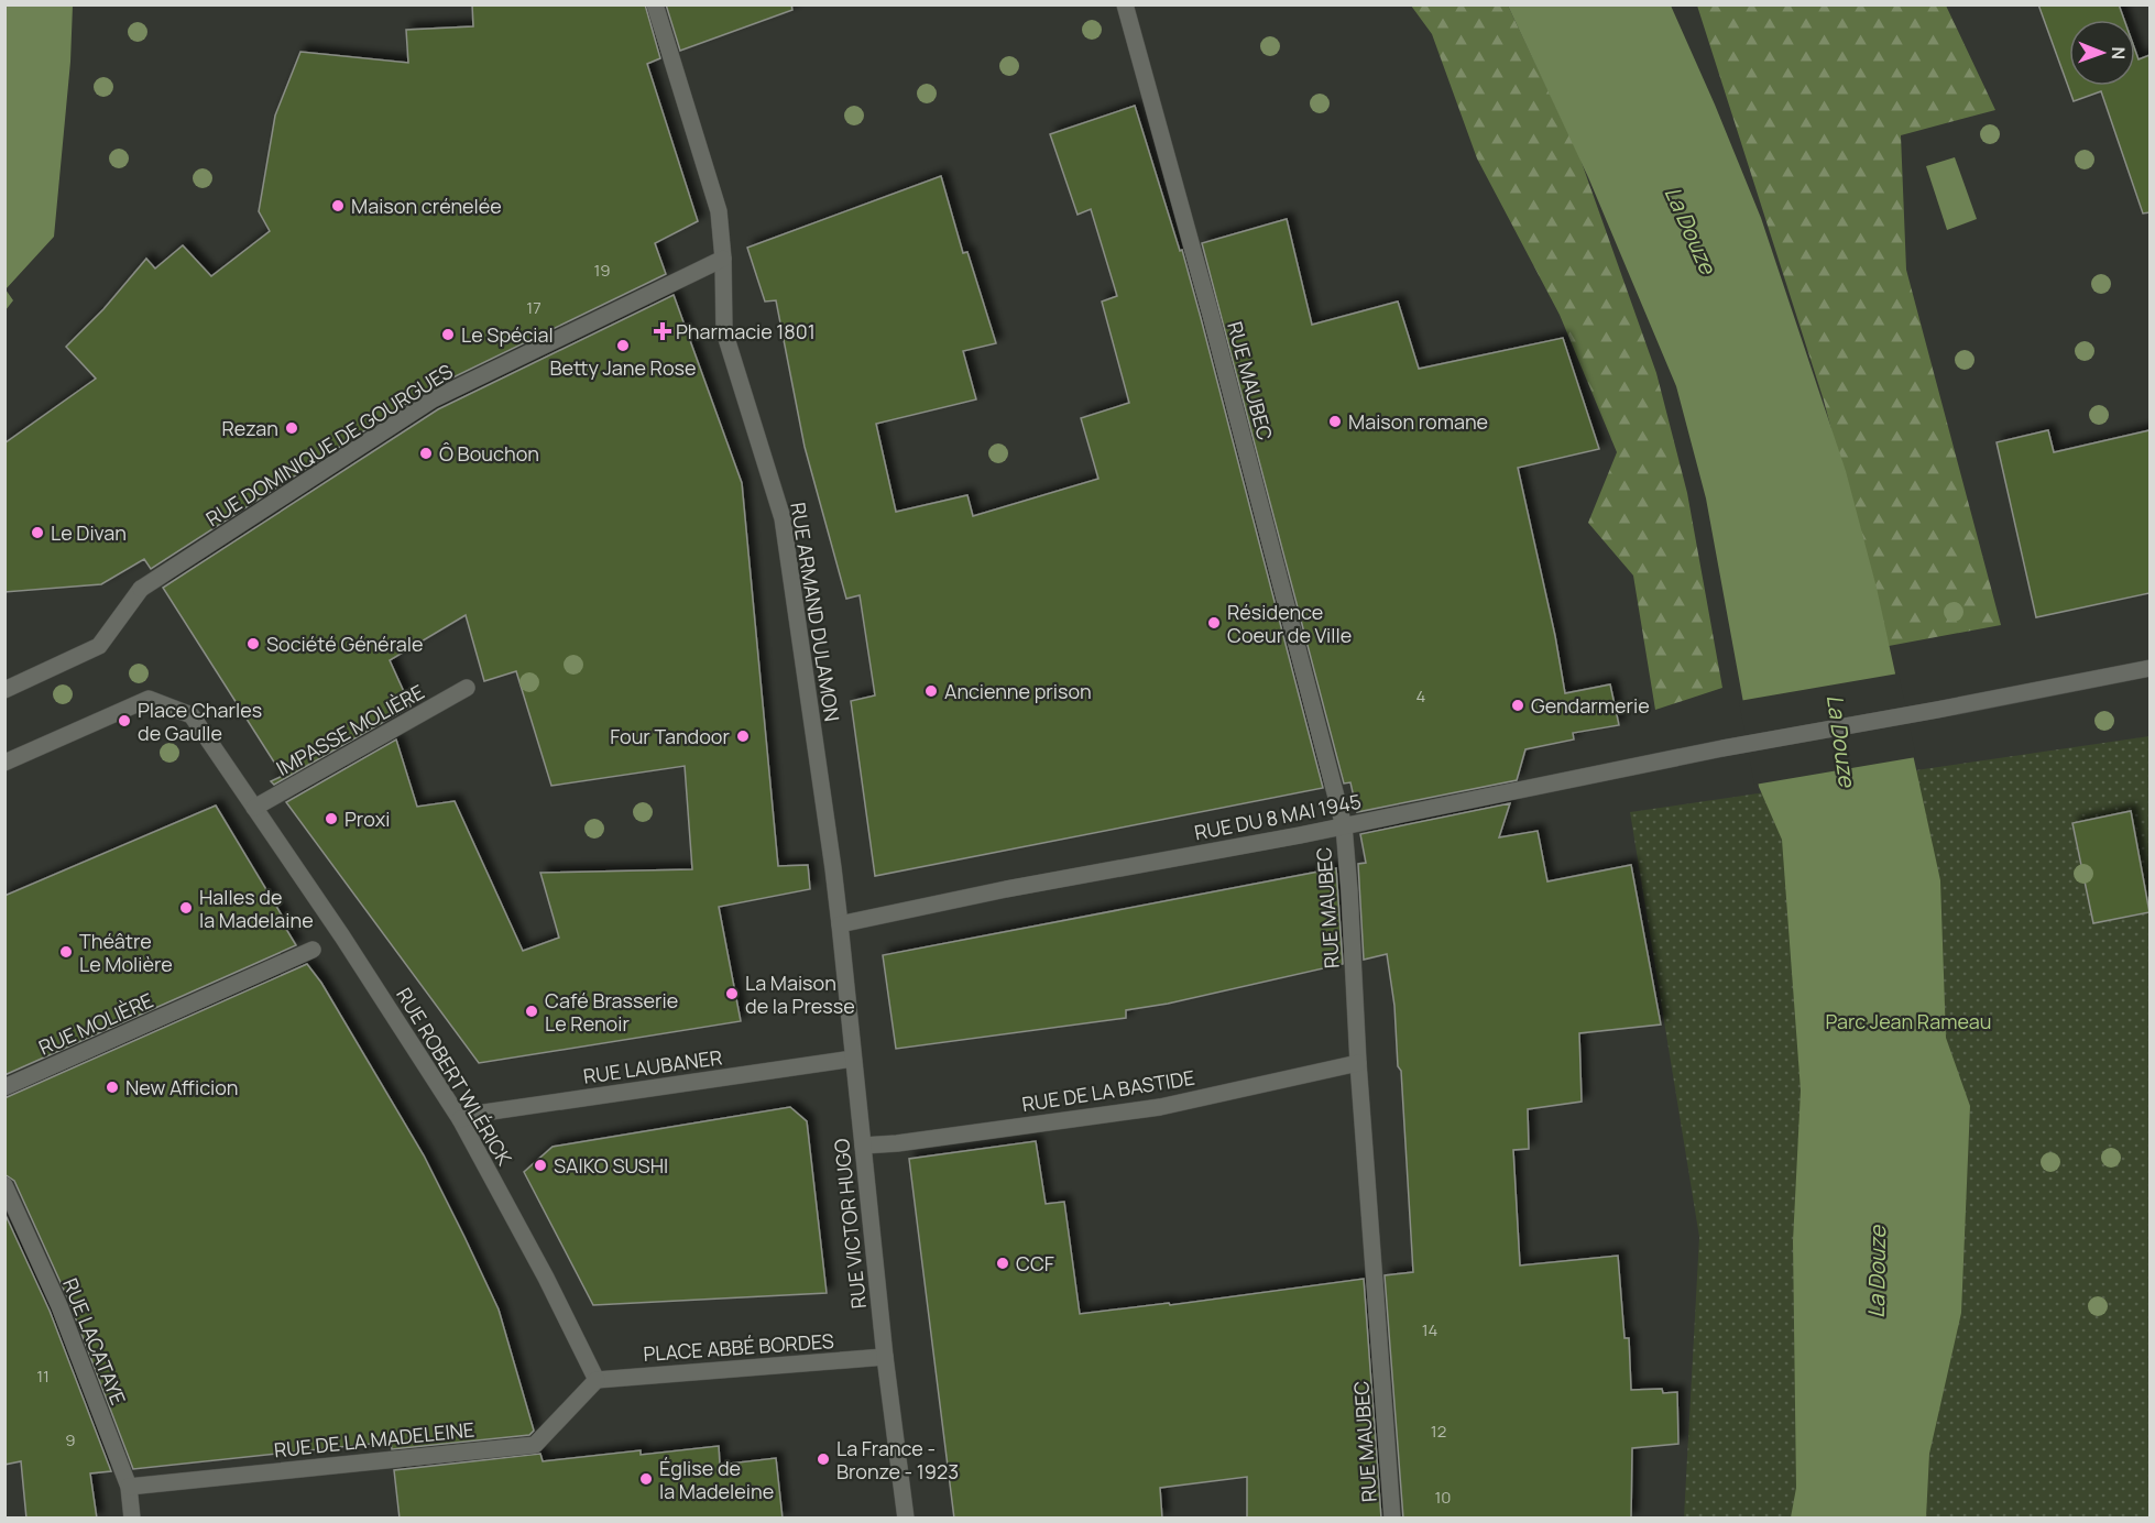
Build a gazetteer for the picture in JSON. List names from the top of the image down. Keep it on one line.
{"streets":{"street":["RUE MAUBEC","RUE DOMINIQUE DE GOURGUES","RUE ARMAND DULAMON","IMPASSE MOLIÈRE","RUE DU 8 MAI 1945","RUE MOLIÈRE","RUE LAUBANER","RUE ROBERT WLÉRICK","RUE DE LA BASTIDE","RUE VICTOR HUGO","RUE LACATAYE","PLACE ABBÉ BORDES","RUE DE LA MADELEINE"]},"crossings":[["RUE MAUBEC","RUE DU 8 MAI 1945"],["RUE MAUBEC","RUE DE LA BASTIDE"],["RUE DOMINIQUE DE GOURGUES","RUE ARMAND DULAMON"],["RUE ARMAND DULAMON","RUE DU 8 MAI 1945"],["RUE ARMAND DULAMON","RUE VICTOR HUGO"],["IMPASSE MOLIÈRE","RUE ROBERT WLÉRICK"],["RUE DU 8 MAI 1945","RUE VICTOR HUGO"],["RUE LAUBANER","RUE ROBERT WLÉRICK"],["RUE LAUBANER","RUE VICTOR HUGO"],["RUE ROBERT WLÉRICK","PLACE ABBÉ BORDES"],["RUE ROBERT WLÉRICK","RUE DE LA MADELEINE"],["RUE DE LA BASTIDE","RUE VICTOR HUGO"],["RUE VICTOR HUGO","PLACE ABBÉ BORDES"],["RUE LACATAYE","RUE DE LA MADELEINE"],["PLACE ABBÉ BORDES","RUE DE LA MADELEINE"]],"water":["La Douze"],"parks":["Parc Jean Rameau"],"places":{"other":["Maison crénelée","Le Spécial","Betty Jane Rose","Maison romane","Rezan","Ô Bouchon","Le Divan","Résidence Coeur de Ville","Société Générale","Ancienne prison","Gendarmerie","Place Charles de Gaulle","Four Tandoor","Proxi","Halles de la Madelaine","Théâtre Le Molière","La Maison de la Presse","Café Brasserie Le Renoir","New Afficion","SAIKO SUSHI","CCF","La France - Bronze - 1923","Église de la Madeleine"],"health":["Pharmacie 1801"]},"house_numbers":["19","17","4","14","11","12","9","10"],"north":"right"}
